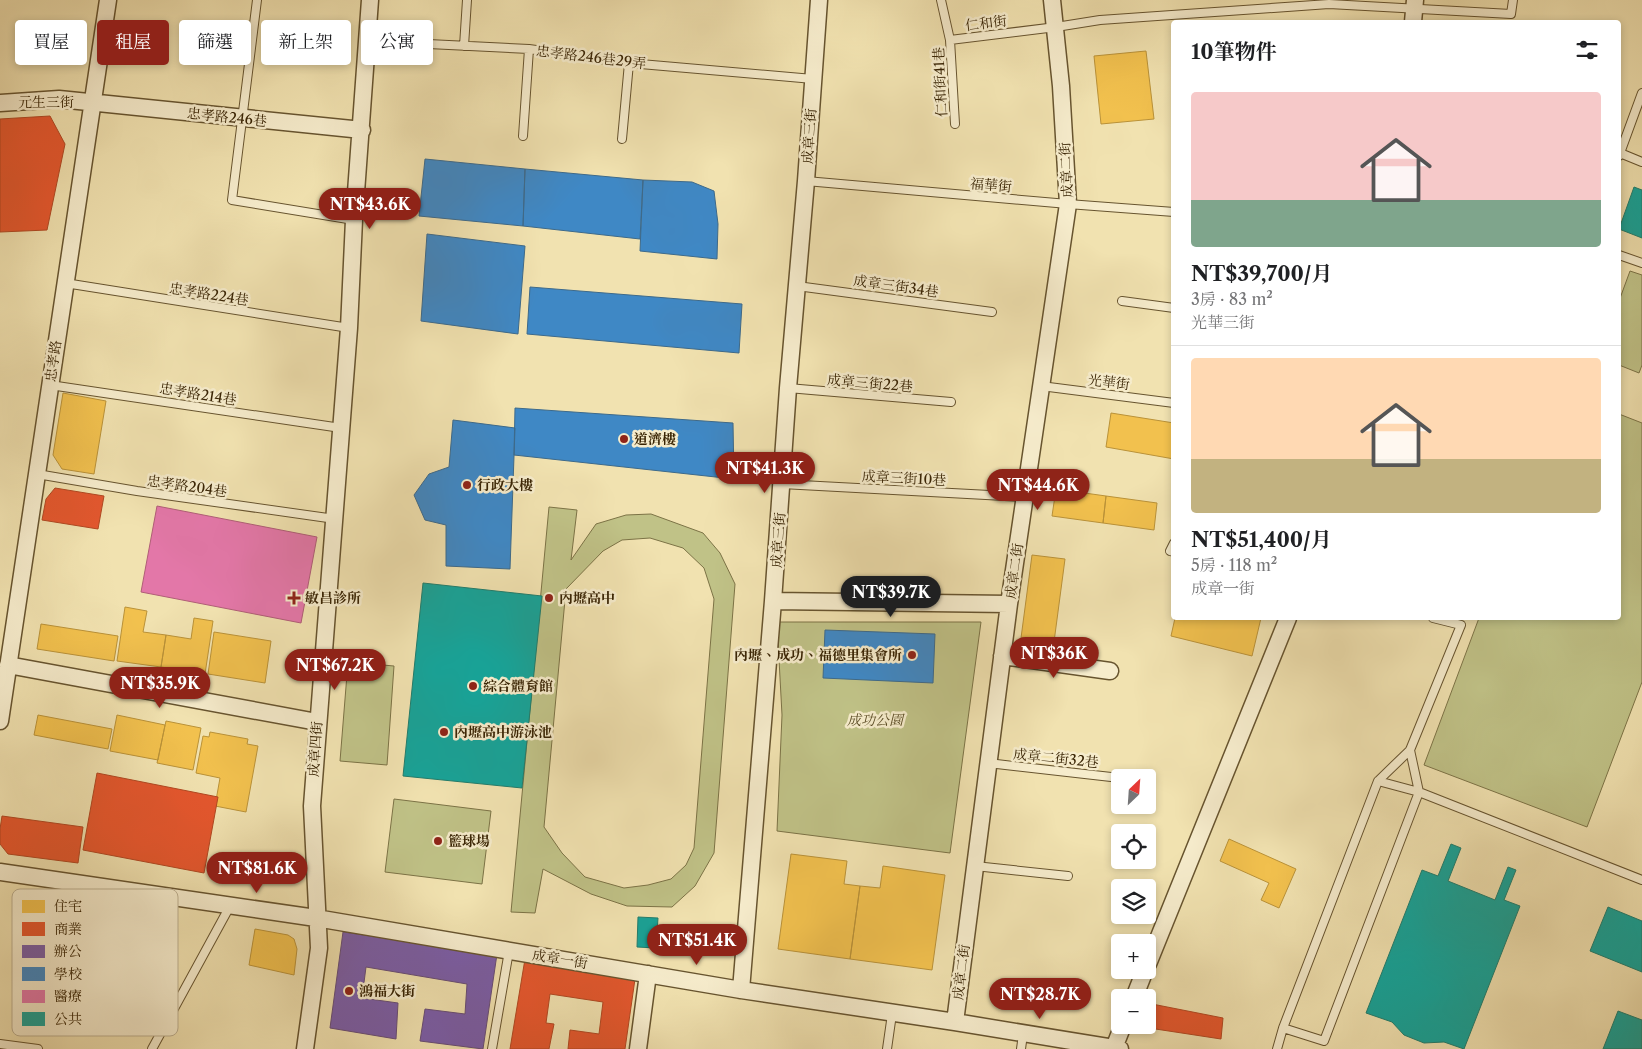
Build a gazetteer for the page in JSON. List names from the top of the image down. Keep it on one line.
{"streets":{"street":["元生三街","忠孝路246巷","成章三街","成章二街","忠孝路","成章四街","成章一街"],"lane":["仁和街","忠孝路246巷29弄","仁和街41巷","福華街","成章三街34巷","忠孝路224巷","光華街","成章三街22巷","忠孝路214巷","成章三街10巷","忠孝路204巷","成章二街32巷"]},"crossings":[["仁和街","仁和街41巷"],["仁和街","成章二街"],["忠孝路246巷29弄","成章三街"],["元生三街","忠孝路246巷"],["元生三街","忠孝路"],["忠孝路246巷","忠孝路"],["忠孝路246巷","成章四街"],["成章三街","福華街"],["成章三街","成章三街34巷"],["成章三街","成章三街22巷"],["成章三街","成章三街10巷"],["成章三街","成章一街"],["成章二街","福華街"],["成章二街","光華街"],["成章二街","成章三街10巷"],["成章二街","成章二街32巷"],["成章二街","成章一街"],["忠孝路224巷","忠孝路"],["忠孝路224巷","成章四街"],["忠孝路","忠孝路214巷"],["忠孝路","忠孝路204巷"],["忠孝路214巷","成章四街"],["忠孝路204巷","成章四街"],["成章四街","成章一街"]],"parks":["成功公園"],"places":{"other":["道濟樓","行政大樓","內壢高中","內壢、成功、福德里集會所","綜合體育館","內壢高中游泳池","籃球場","鴻福大街"],"health":["敏昌診所"]},"legend":["住宅","商業","辦公","學校","醫療","公共"],"north":"top right","page":{"chip":["買屋","租屋","篩選","新上架","公寓"],"heading":"10筆物件","list":[{"name":"NT$39,700/月","note":"3房 · 83 m² · 光華三街"},{"name":"NT$51,400/月","note":"5房 · 118 m² · 成章一街"}],"price":["NT$43.6K","NT$41.3K","NT$44.6K","NT$39.7K","NT$36K","NT$67.2K","NT$35.9K","NT$81.6K","NT$51.4K","NT$28.7K"],"map_buttons":["+","−"]}}
